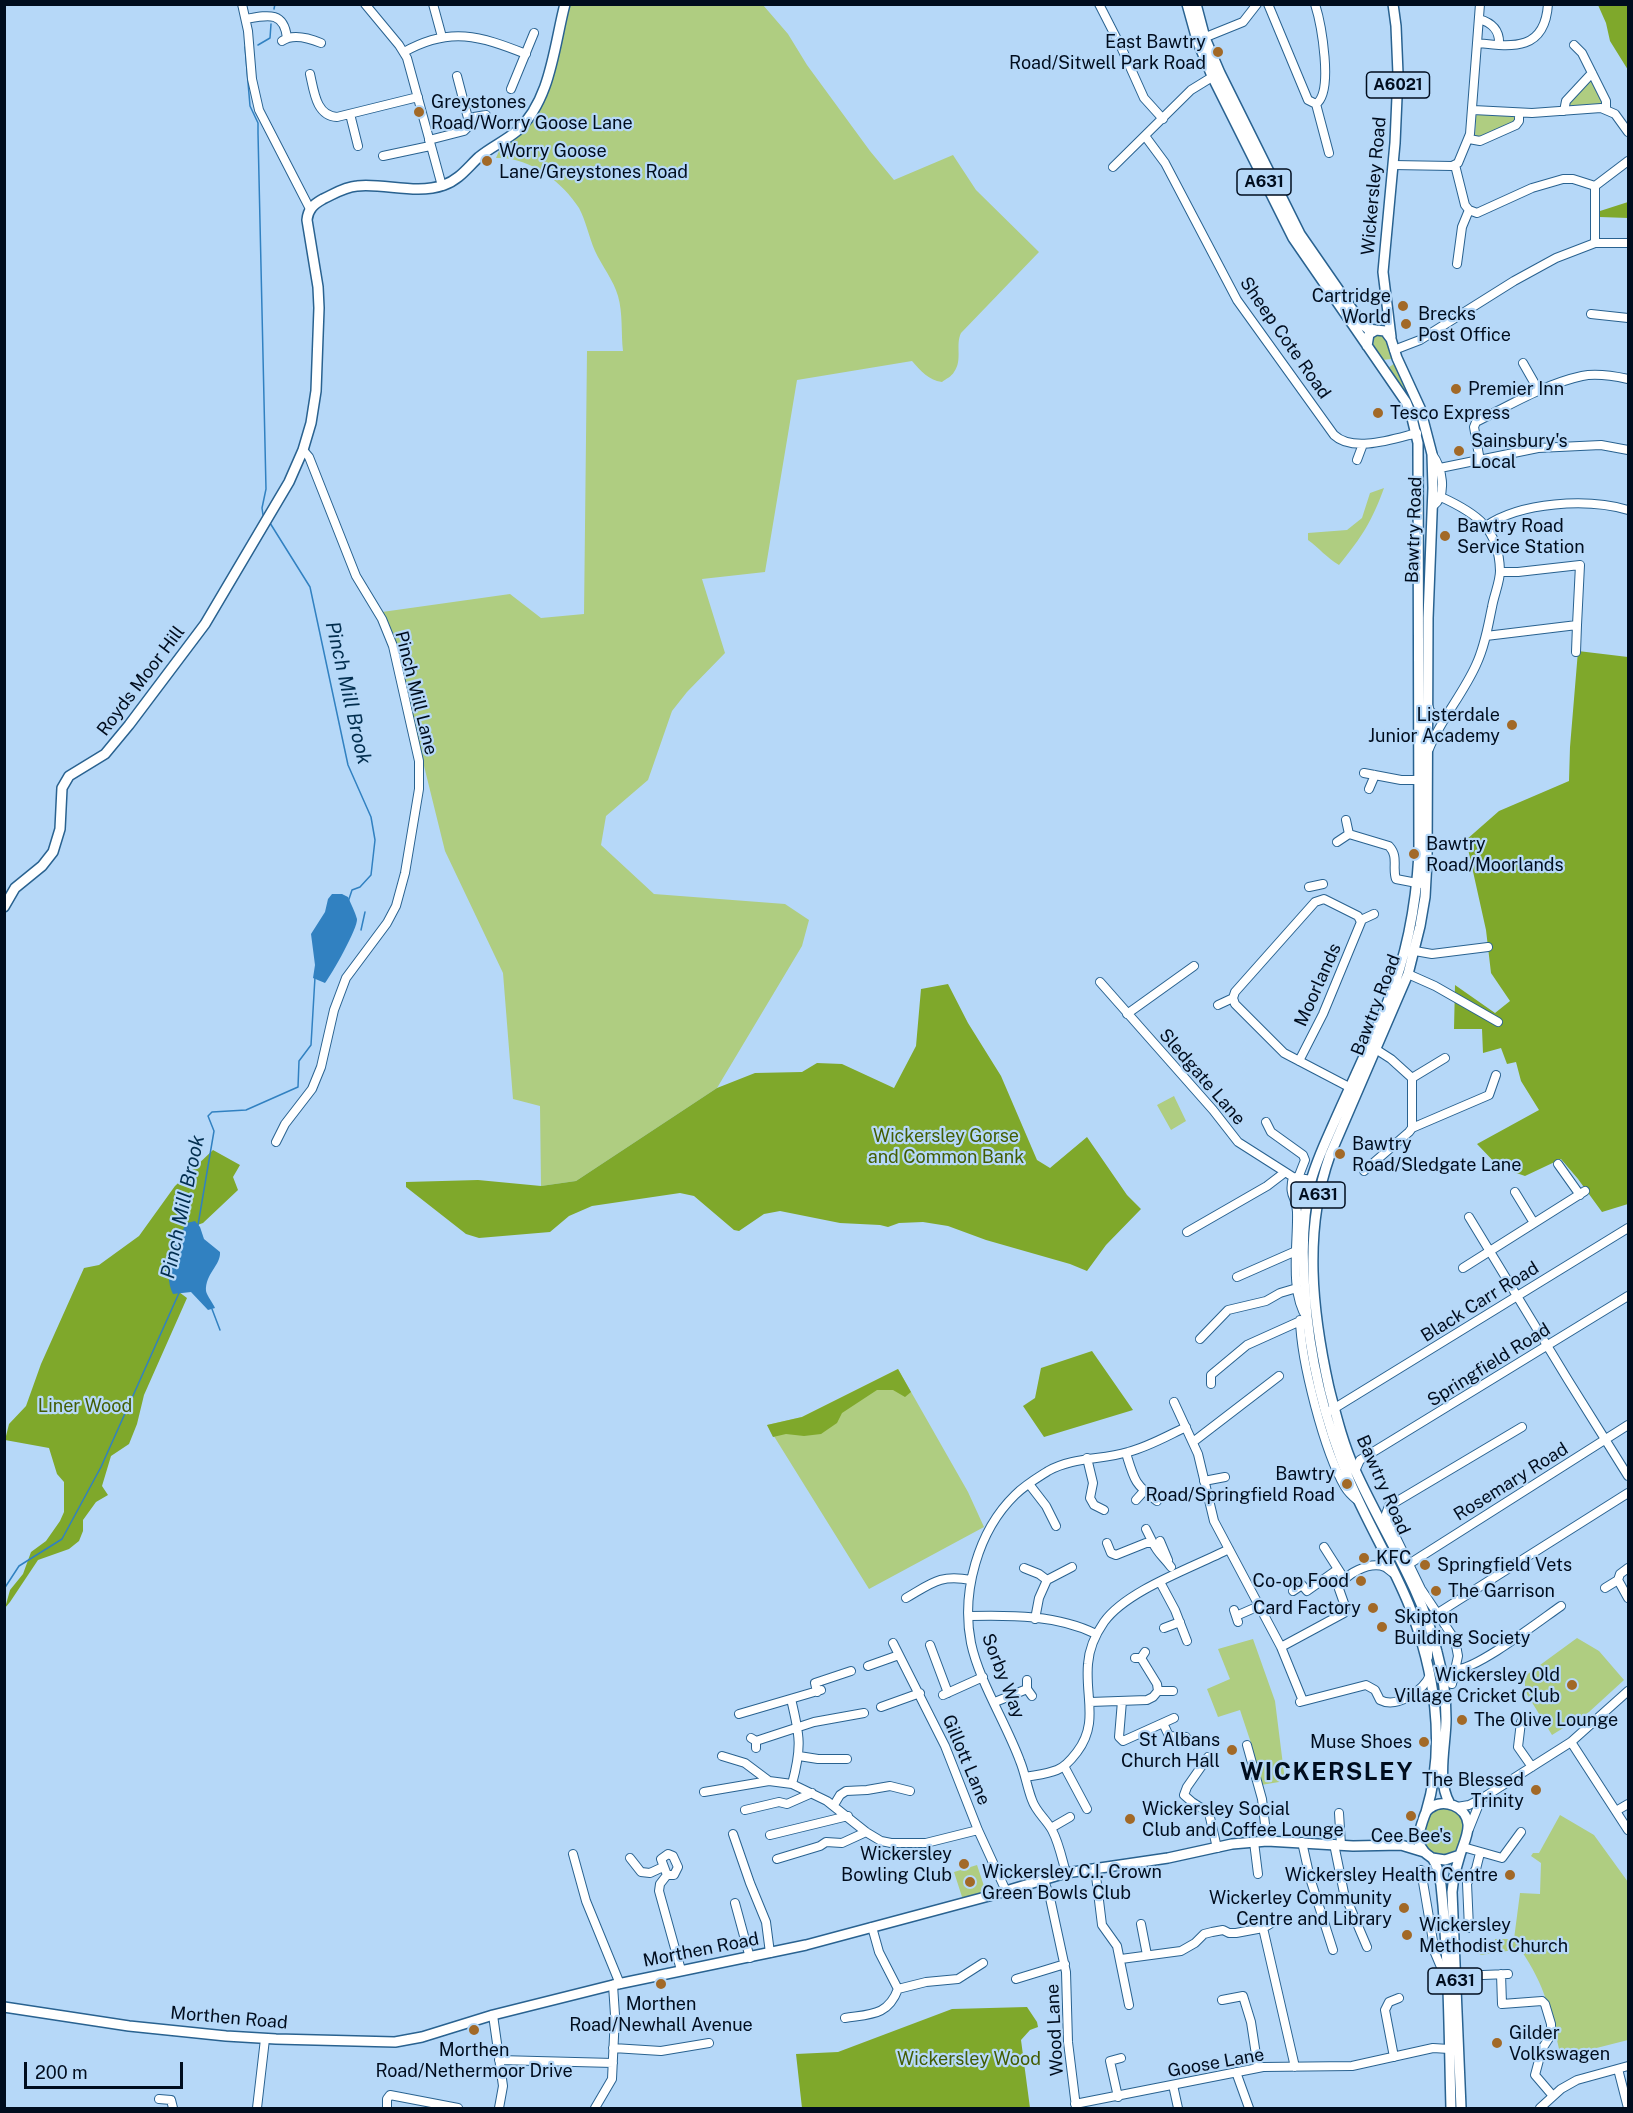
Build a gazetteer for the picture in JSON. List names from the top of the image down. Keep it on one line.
{"streets":{"main road":["A6021","A631","Wickersley Road","Bawtry Road","Royds Moor Hill","Morthen Road"],"street":["Sheep Cote Road","Pinch Mill Lane","Moorlands","Sledgate Lane","Black Carr Road","Springfield Road","Rosemary Road","Sorby Way","Gillott Lane","Wood Lane","Goose Lane"]},"crossings":[["A631","Wickersley Road"],["A631","Bawtry Road"],["A631","Morthen Road"],["A631","Goose Lane"],["Wickersley Road","Bawtry Road"],["Sheep Cote Road","Bawtry Road"],["Bawtry Road","Moorlands"],["Bawtry Road","Sledgate Lane"],["Bawtry Road","Black Carr Road"],["Bawtry Road","Springfield Road"],["Bawtry Road","Rosemary Road"],["Bawtry Road","Morthen Road"],["Royds Moor Hill","Pinch Mill Lane"],["Sorby Way","Morthen Road"],["Gillott Lane","Morthen Road"],["Morthen Road","Wood Lane"],["Wood Lane","Goose Lane"]],"districts":["WICKERSLEY"],"water":["Pinch Mill Brook"],"parks":["Wickersley Gorse and Common Bank","Liner Wood","Wickersley Wood"],"places":["East Bawtry Road/Sitwell Park Road","Greystones Road/Worry Goose Lane","Worry Goose Lane/Greystones Road","Cartridge World","Brecks Post Office","Premier Inn","Tesco Express","Sainsbury's Local","Bawtry Road Service Station","Listerdale Junior Academy","Bawtry Road/Moorlands","Bawtry Road/Sledgate Lane","Bawtry Road/Springfield Road","KFC","Springfield Vets","Co-op Food","The Garrison","Card Factory","Skipton Building Society","Wickersley Old Village Cricket Club","The Olive Lounge","Muse Shoes","St Albans Church Hall","The Blessed Trinity","Cee Bee's","Wickersley Social Club and Coffee Lounge","Wickersley Bowling Club","Wickersley Health Centre","Wickersley C.I. Crown Green Bowls Club","Wickerley Community Centre and Library","Wickersley Methodist Church","Morthen Road/Newhall Avenue","Morthen Road/Nethermoor Drive","Gilder Volkswagen"],"scale_bar":"200 m"}
